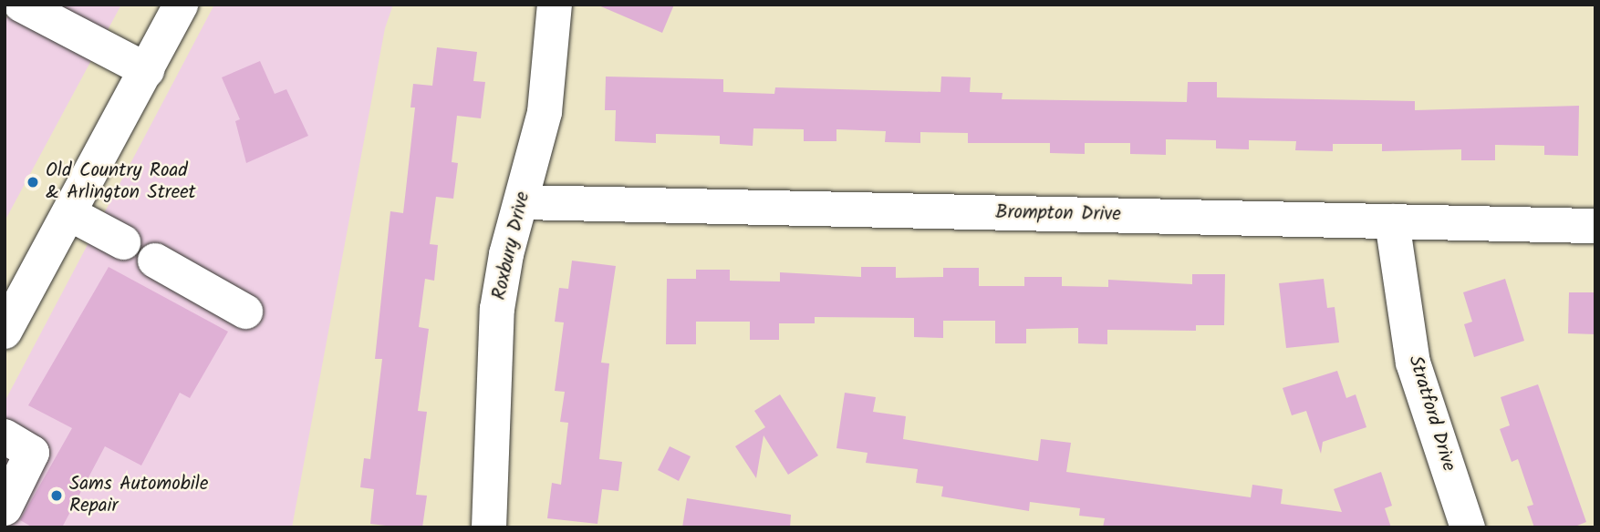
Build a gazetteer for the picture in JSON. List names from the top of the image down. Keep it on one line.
{"streets":{"street":["Brompton Drive","Roxbury Drive","Stratford Drive"]},"crossings":[["Brompton Drive","Roxbury Drive"],["Brompton Drive","Stratford Drive"]],"places":["Old Country Road & Arlington Street","Sams Automobile Repair"]}
